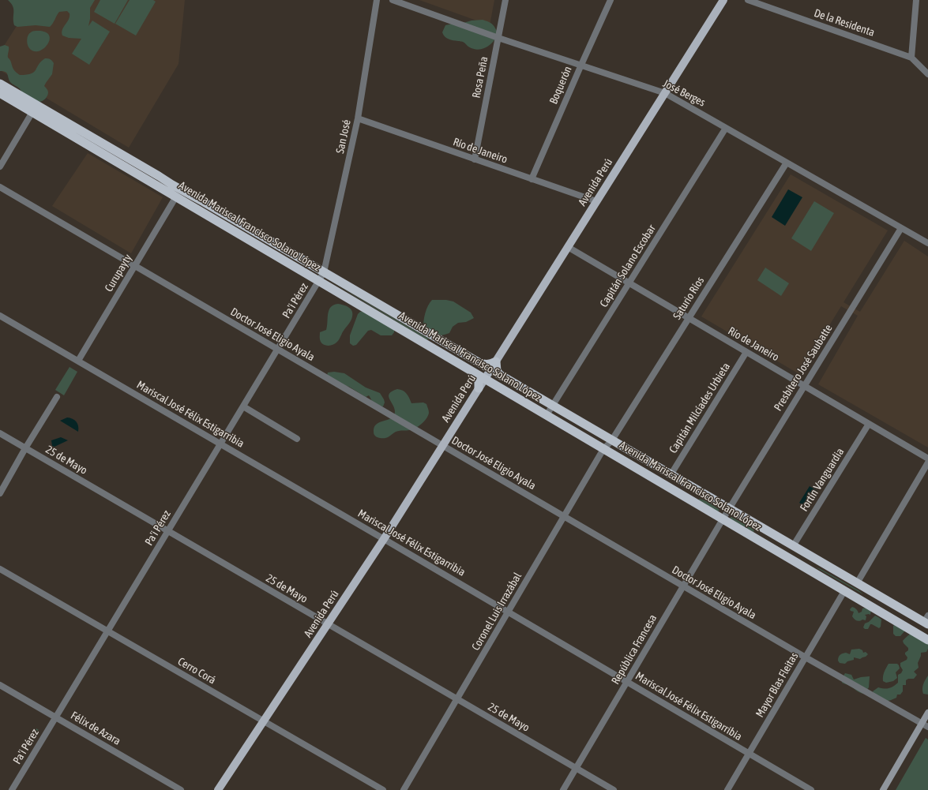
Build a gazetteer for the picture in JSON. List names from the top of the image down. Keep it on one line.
{"streets":{"highway":["Avenida Mariscal Francisco Solano López"],"main road":["Avenida Perú"],"street":["De la Residenta","Rosa Peña","Boquerón","José Berges","San José","Río de Janeiro","Capitán Solano Escobar","Curupayty","Saturio Ríos","Pa'i Pérez","Doctor José Eligio Ayala","Presbítero José Saubatte","Capitán Milcíades Urbieta","Mariscal José Félix Estigarribia","25 de Mayo","Fortín Vanguardia","Coronel Luis Irrazábal","República Francesa","Cerro Corá","Mayor Blas Fleitas","Félix de Azara"]},"crossings":[["Rosa Peña","José Berges"],["Rosa Peña","Río de Janeiro"],["Boquerón","José Berges"],["Boquerón","Río de Janeiro"],["José Berges","Avenida Perú"],["José Berges","Capitán Solano Escobar"],["José Berges","Saturio Ríos"],["José Berges","Presbítero José Saubatte"],["San José","Río de Janeiro"],["San José","Avenida Mariscal Francisco Solano López"],["San José","Pa'i Pérez"],["Río de Janeiro","Avenida Perú"],["Río de Janeiro","Capitán Solano Escobar"],["Río de Janeiro","Saturio Ríos"],["Río de Janeiro","Presbítero José Saubatte"],["Río de Janeiro","Capitán Milcíades Urbieta"],["Río de Janeiro","Fortín Vanguardia"],["Avenida Perú","Avenida Mariscal Francisco Solano López"],["Avenida Perú","Doctor José Eligio Ayala"],["Avenida Perú","Mariscal José Félix Estigarribia"],["Avenida Perú","25 de Mayo"],["Avenida Perú","Cerro Corá"],["Avenida Mariscal Francisco Solano López","Capitán Solano Escobar"],["Avenida Mariscal Francisco Solano López","Curupayty"],["Avenida Mariscal Francisco Solano López","Saturio Ríos"],["Avenida Mariscal Francisco Solano López","Pa'i Pérez"],["Avenida Mariscal Francisco Solano López","Presbítero José Saubatte"],["Avenida Mariscal Francisco Solano López","Capitán Milcíades Urbieta"],["Avenida Mariscal Francisco Solano López","Fortín Vanguardia"],["Avenida Mariscal Francisco Solano López","Coronel Luis Irrazábal"],["Avenida Mariscal Francisco Solano López","República Francesa"],["Avenida Mariscal Francisco Solano López","Mayor Blas Fleitas"],["Curupayty","Doctor José Eligio Ayala"],["Curupayty","Mariscal José Félix Estigarribia"],["Saturio Ríos","Coronel Luis Irrazábal"],["Pa'i Pérez","Doctor José Eligio Ayala"],["Pa'i Pérez","Mariscal José Félix Estigarribia"],["Pa'i Pérez","25 de Mayo"],["Pa'i Pérez","Cerro Corá"],["Pa'i Pérez","Félix de Azara"],["Doctor José Eligio Ayala","Coronel Luis Irrazábal"],["Doctor José Eligio Ayala","República Francesa"],["Doctor José Eligio Ayala","Mayor Blas Fleitas"],["Presbítero José Saubatte","República Francesa"],["Mariscal José Félix Estigarribia","Coronel Luis Irrazábal"],["Mariscal José Félix Estigarribia","República Francesa"],["Mariscal José Félix Estigarribia","Mayor Blas Fleitas"],["25 de Mayo","Coronel Luis Irrazábal"],["25 de Mayo","República Francesa"]]}
